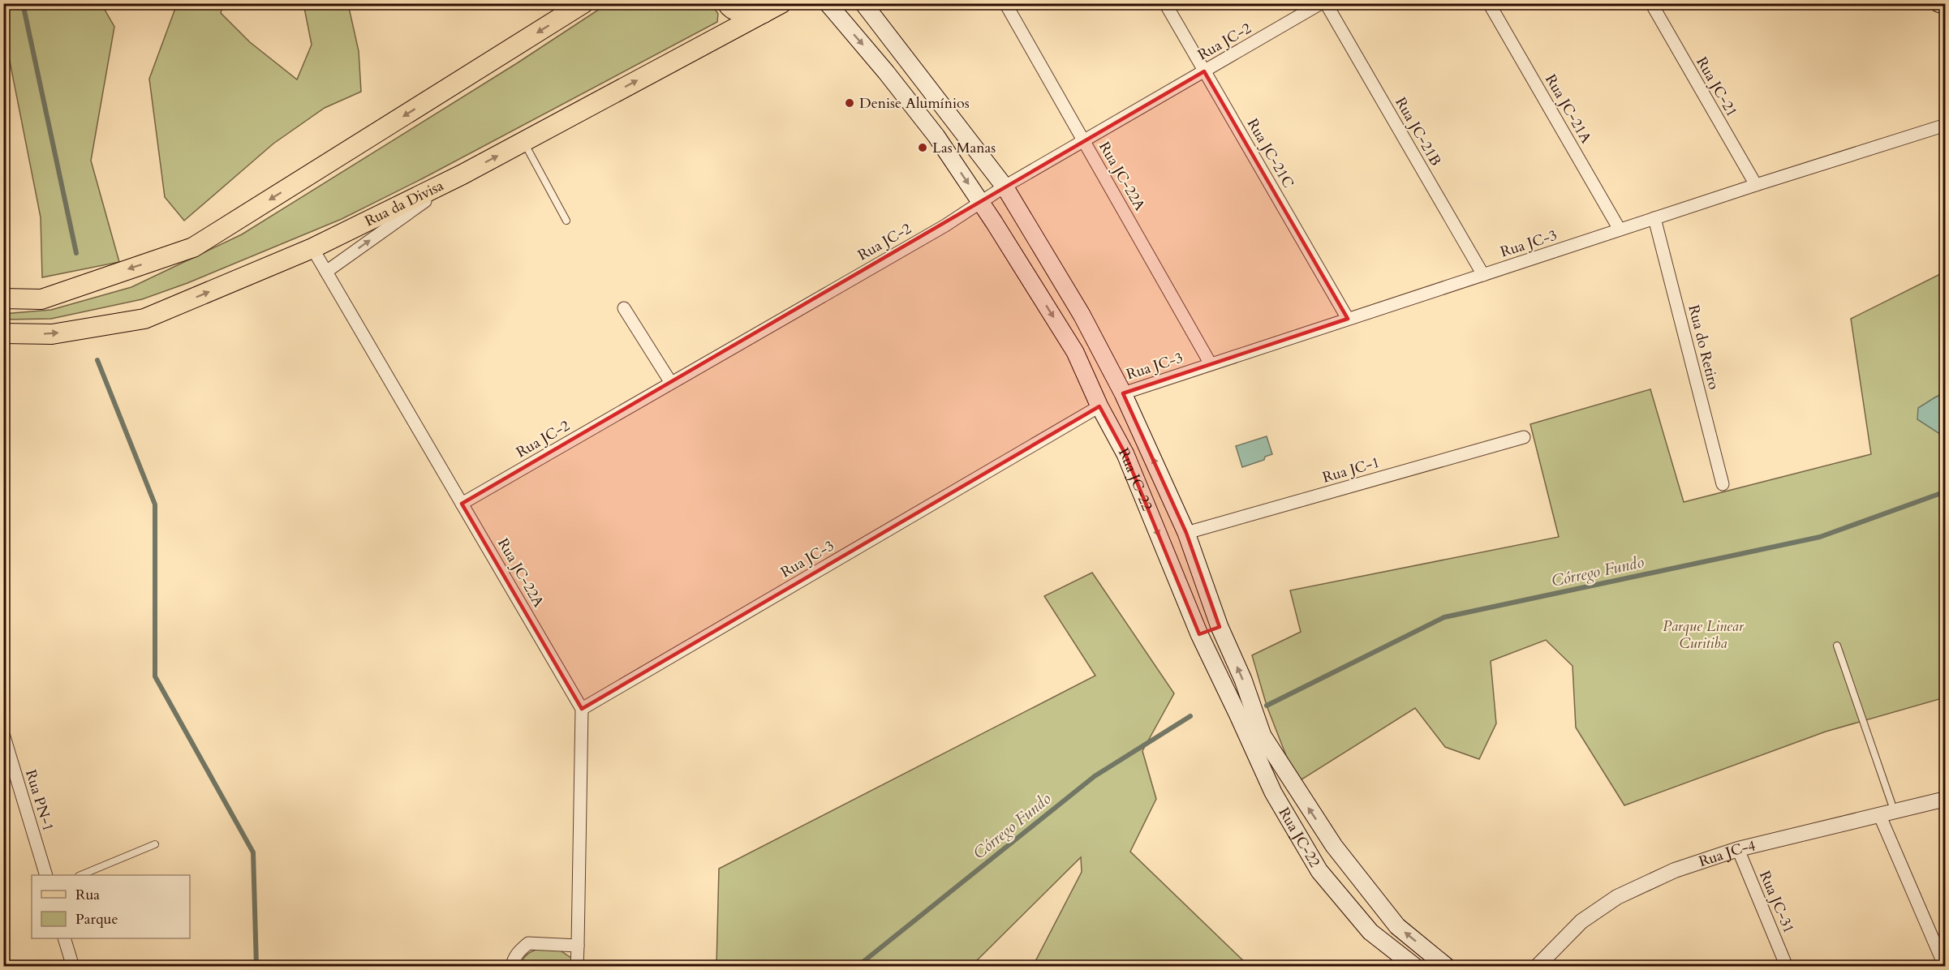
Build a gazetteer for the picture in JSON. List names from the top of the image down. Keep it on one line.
{"streets":{"main road":["Rua da Divisa","Rua JC-22"],"street":["Rua JC-2","Rua JC-21","Rua JC-21A","Rua JC-21B","Rua JC-21C","Rua JC-22A","Rua JC-3","Rua do Retiro","Rua JC-1","Rua PN-1","Rua JC-4","Rua JC-31"]},"crossings":[["Rua JC-2","Rua JC-21C"],["Rua JC-2","Rua JC-22A"],["Rua JC-2","Rua JC-22"],["Rua JC-21","Rua JC-3"],["Rua JC-21A","Rua JC-3"],["Rua JC-21B","Rua JC-3"],["Rua JC-21C","Rua JC-3"],["Rua JC-22A","Rua da Divisa"],["Rua JC-22A","Rua JC-3"],["Rua JC-3","Rua do Retiro"],["Rua JC-3","Rua JC-22"],["Rua JC-1","Rua JC-22"],["Rua JC-4","Rua JC-31"]],"water":["Córrego Fundo"],"parks":["Parque Linear Curitiba"],"places":["Denise Alumínios","Las Manas"],"legend":["Rua","Parque"]}
